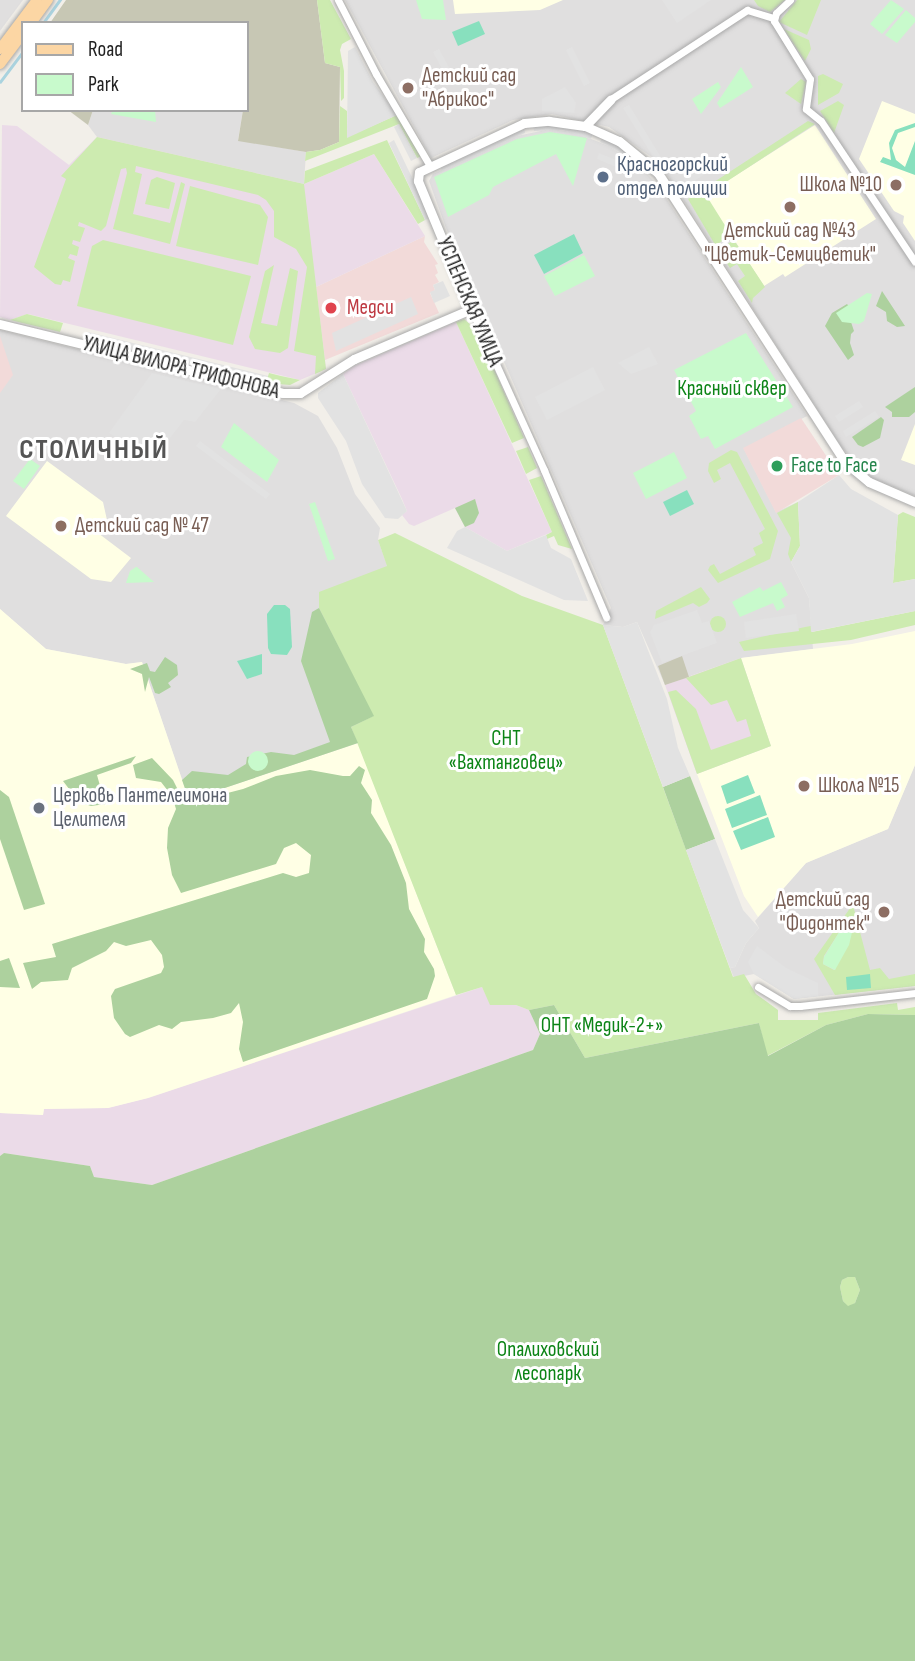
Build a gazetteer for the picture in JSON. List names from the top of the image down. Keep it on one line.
{"streets":{"street":["УСПЕНСКАЯ УЛИЦА","УЛИЦА ВИЛОРА ТРИФОНОВА"]},"crossings":[["УСПЕНСКАЯ УЛИЦА","УЛИЦА ВИЛОРА ТРИФОНОВА"]],"districts":["СТОЛИЧНЫЙ"],"parks":["Красный сквер","СНТ «Вахтанговец»","ОНТ «Медик-2+»","Опалиховский лесопарк"],"places":["Детский сад \"Абрикос\"","Красногорский отдел полиции","Школа №10","Детский сад №43 \"Цветик-Семицветик\"","Медси","Face to Face","Детский сад № 47","Школа №15","Церковь Пантелеимона Целителя","Детский сад \"Фидонтек\""],"legend":["Road","Park"]}
